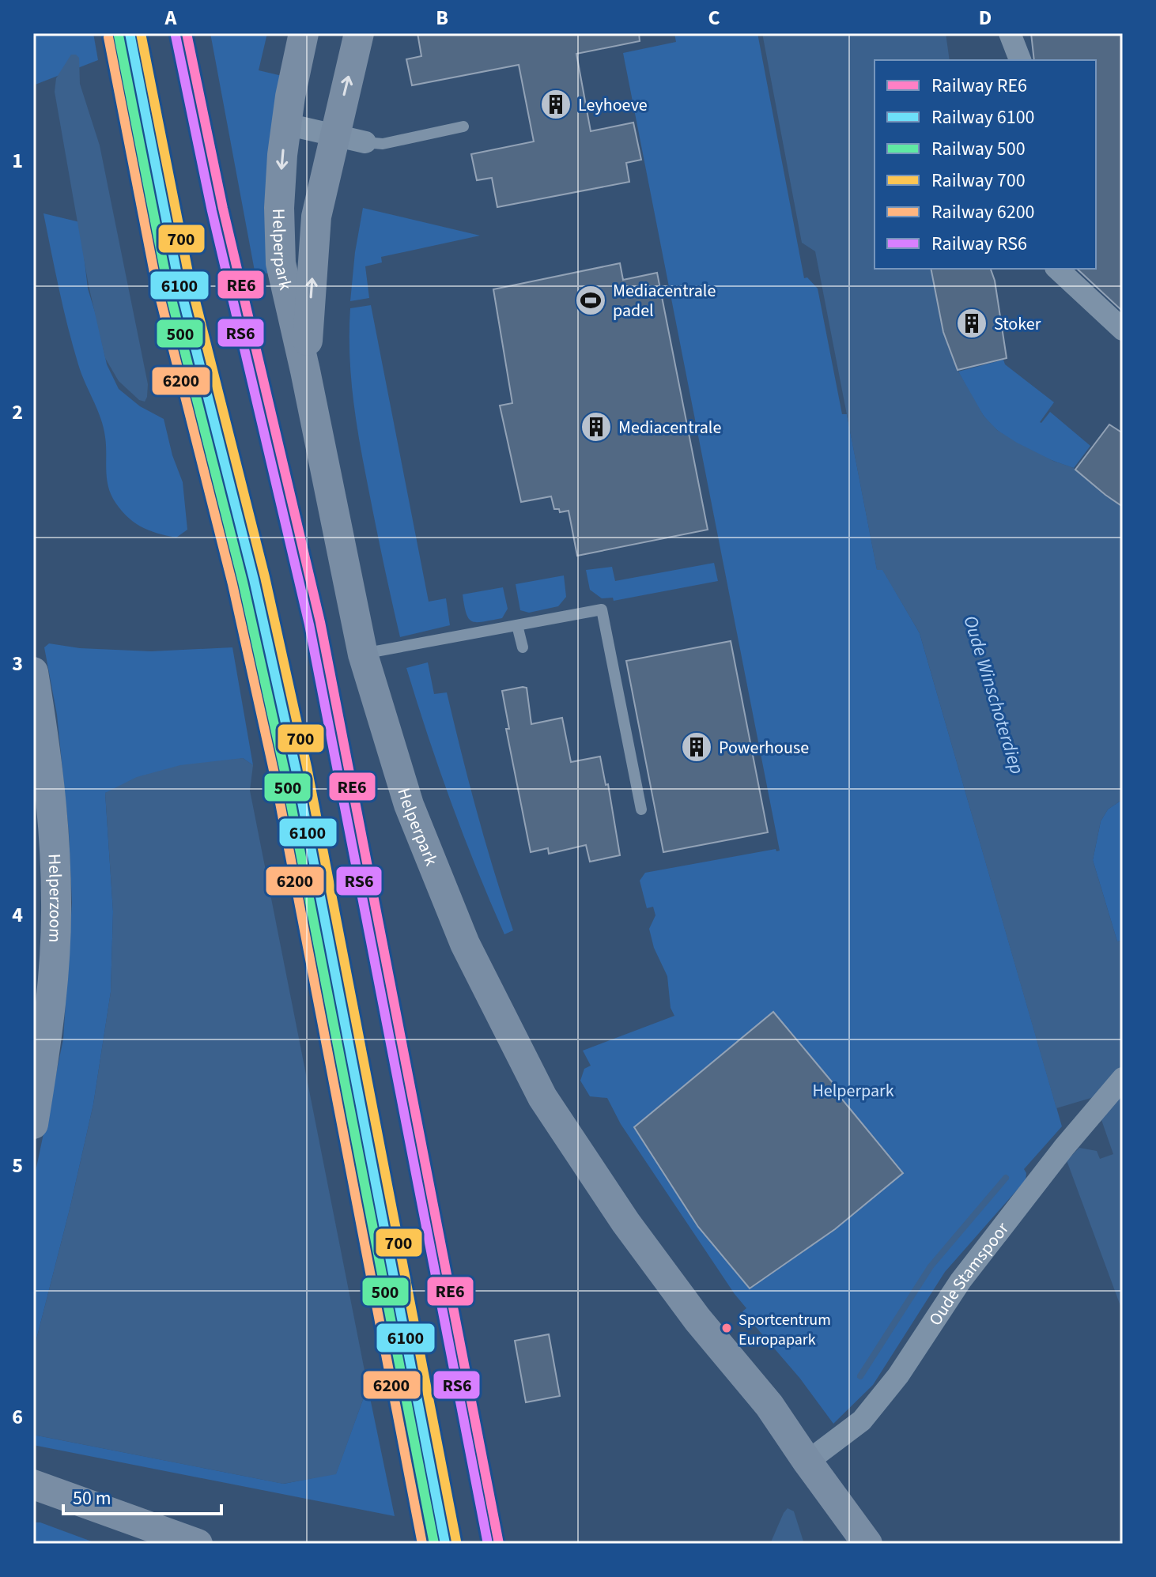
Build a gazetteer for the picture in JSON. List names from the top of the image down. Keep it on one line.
{"streets":{"main road":["Helperpark","Helperzoom"],"street":["Oude Stamspoor"]},"crossings":[["Helperpark","Oude Stamspoor"]],"water":["Oude Winschoterdiep"],"parks":["Helperpark"],"places":{"building":["Leyhoeve","Stoker","Mediacentrale","Powerhouse"],"sports":["Mediacentrale padel"],"other":["Sportcentrum Europapark"]},"lines":["rail line RE6","rail line 6100","rail line 700","rail line 500","rail line RS6","rail line 6200"],"legend":["Railway RE6","Railway 6100","Railway 500","Railway 700","Railway 6200","Railway RS6"],"scale_bar":"50 m","grid":{"columns":["A","B","C","D"],"rows":["1","2","3","4","5","6"]}}
